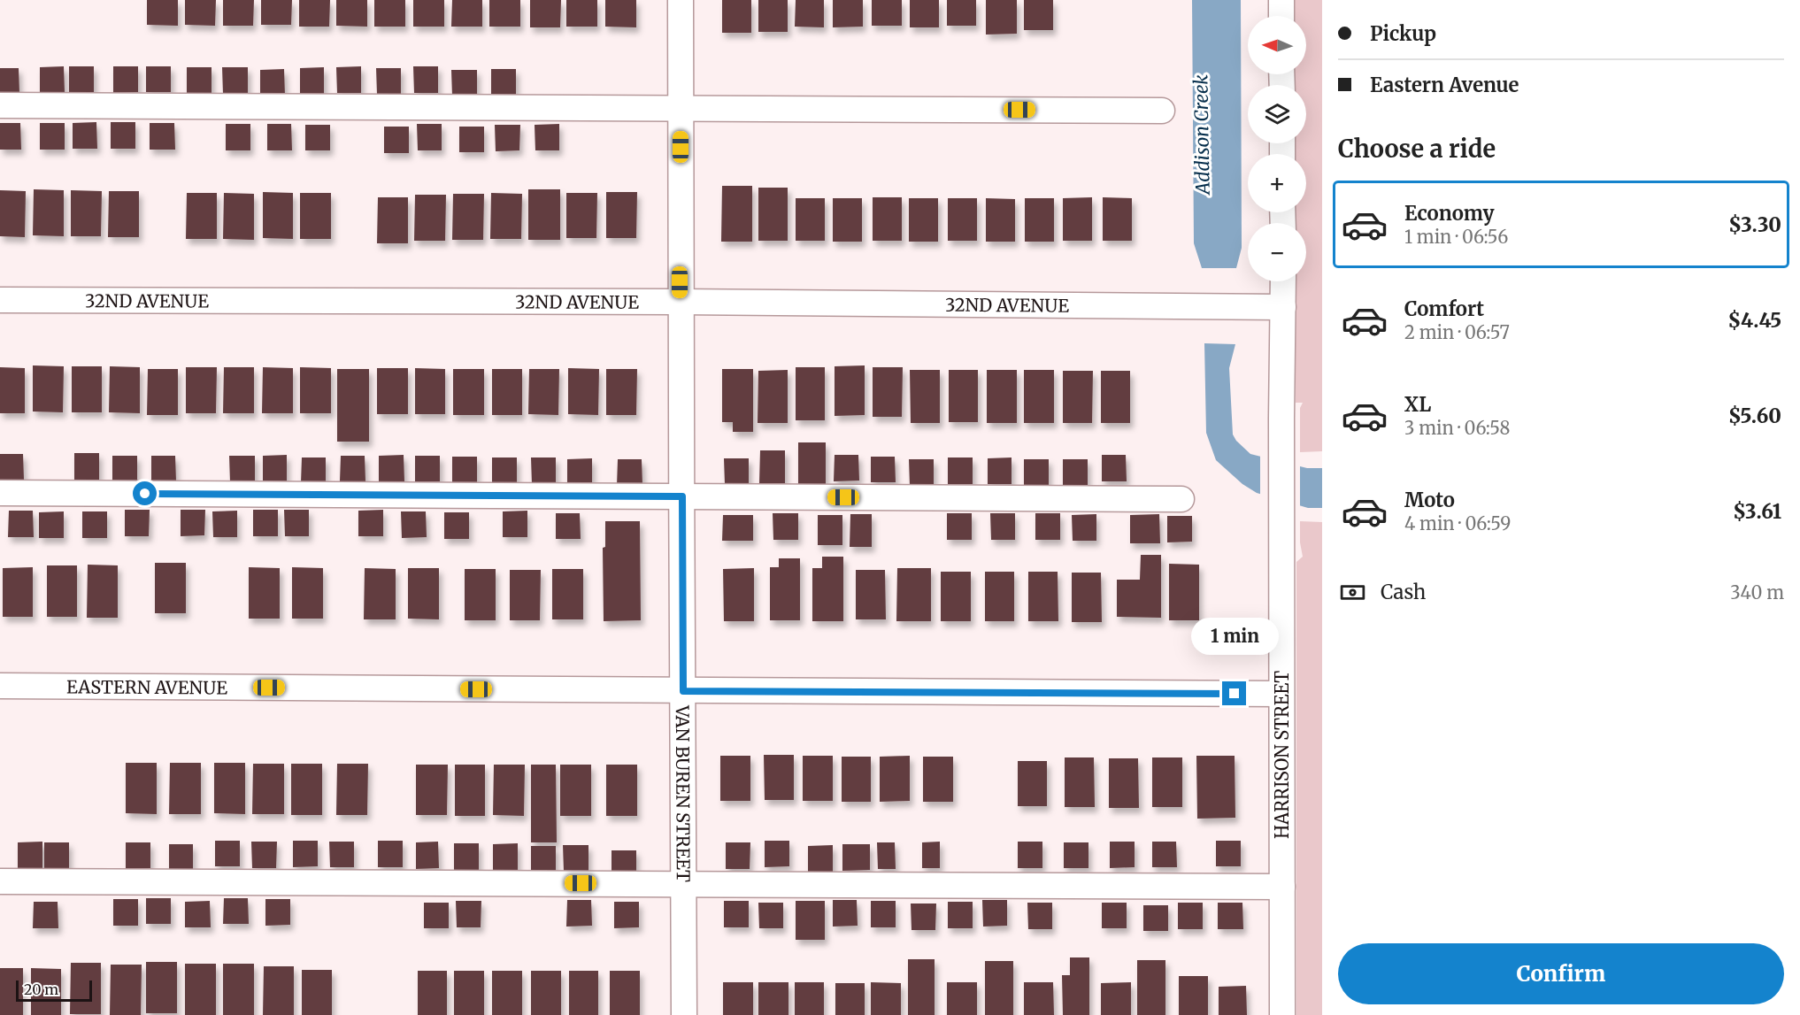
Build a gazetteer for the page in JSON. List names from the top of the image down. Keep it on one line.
{"streets":{"street":["32ND AVENUE","EASTERN AVENUE","HARRISON STREET","VAN BUREN STREET"]},"crossings":[["32ND AVENUE","HARRISON STREET"],["32ND AVENUE","VAN BUREN STREET"],["EASTERN AVENUE","HARRISON STREET"],["EASTERN AVENUE","VAN BUREN STREET"]],"water":["Addison Creek"],"scale_bar":"20 m","north":"left","page":{"banner":["Pickup","Eastern Avenue"],"map_buttons":["+","−"],"heading":"Choose a ride","list":[{"name":"Economy","note":"1 min · 06:56","value":"$3.30"},{"name":"Comfort","note":"2 min · 06:57","value":"$4.45"},{"name":"XL","note":"3 min · 06:58","value":"$5.60"},{"name":"Moto","note":"4 min · 06:59","value":"$3.61"}],"pay":["Cash","340 m"],"bubble":"1 min","buttons":"Confirm","scale":"20 m"}}
